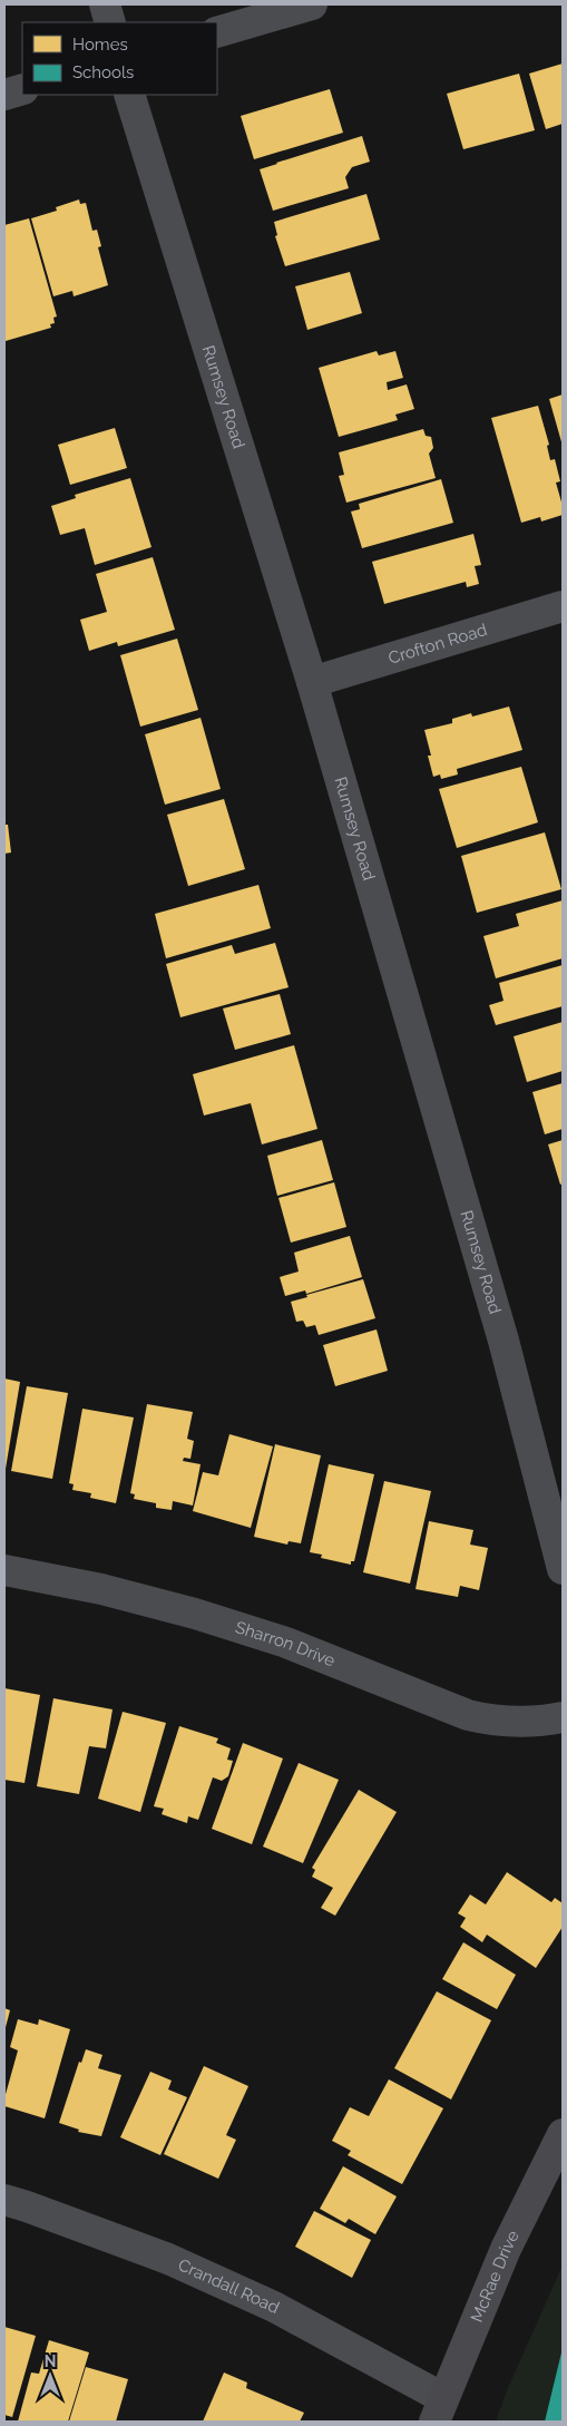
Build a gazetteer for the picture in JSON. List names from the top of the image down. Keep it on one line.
{"streets":{"street":["Rumsey Road","Crofton Road","Sharron Drive","McRae Drive","Crandall Road"]},"crossings":[["Rumsey Road","Crofton Road"],["McRae Drive","Crandall Road"]],"legend":["Homes","Schools"],"north":"top"}
